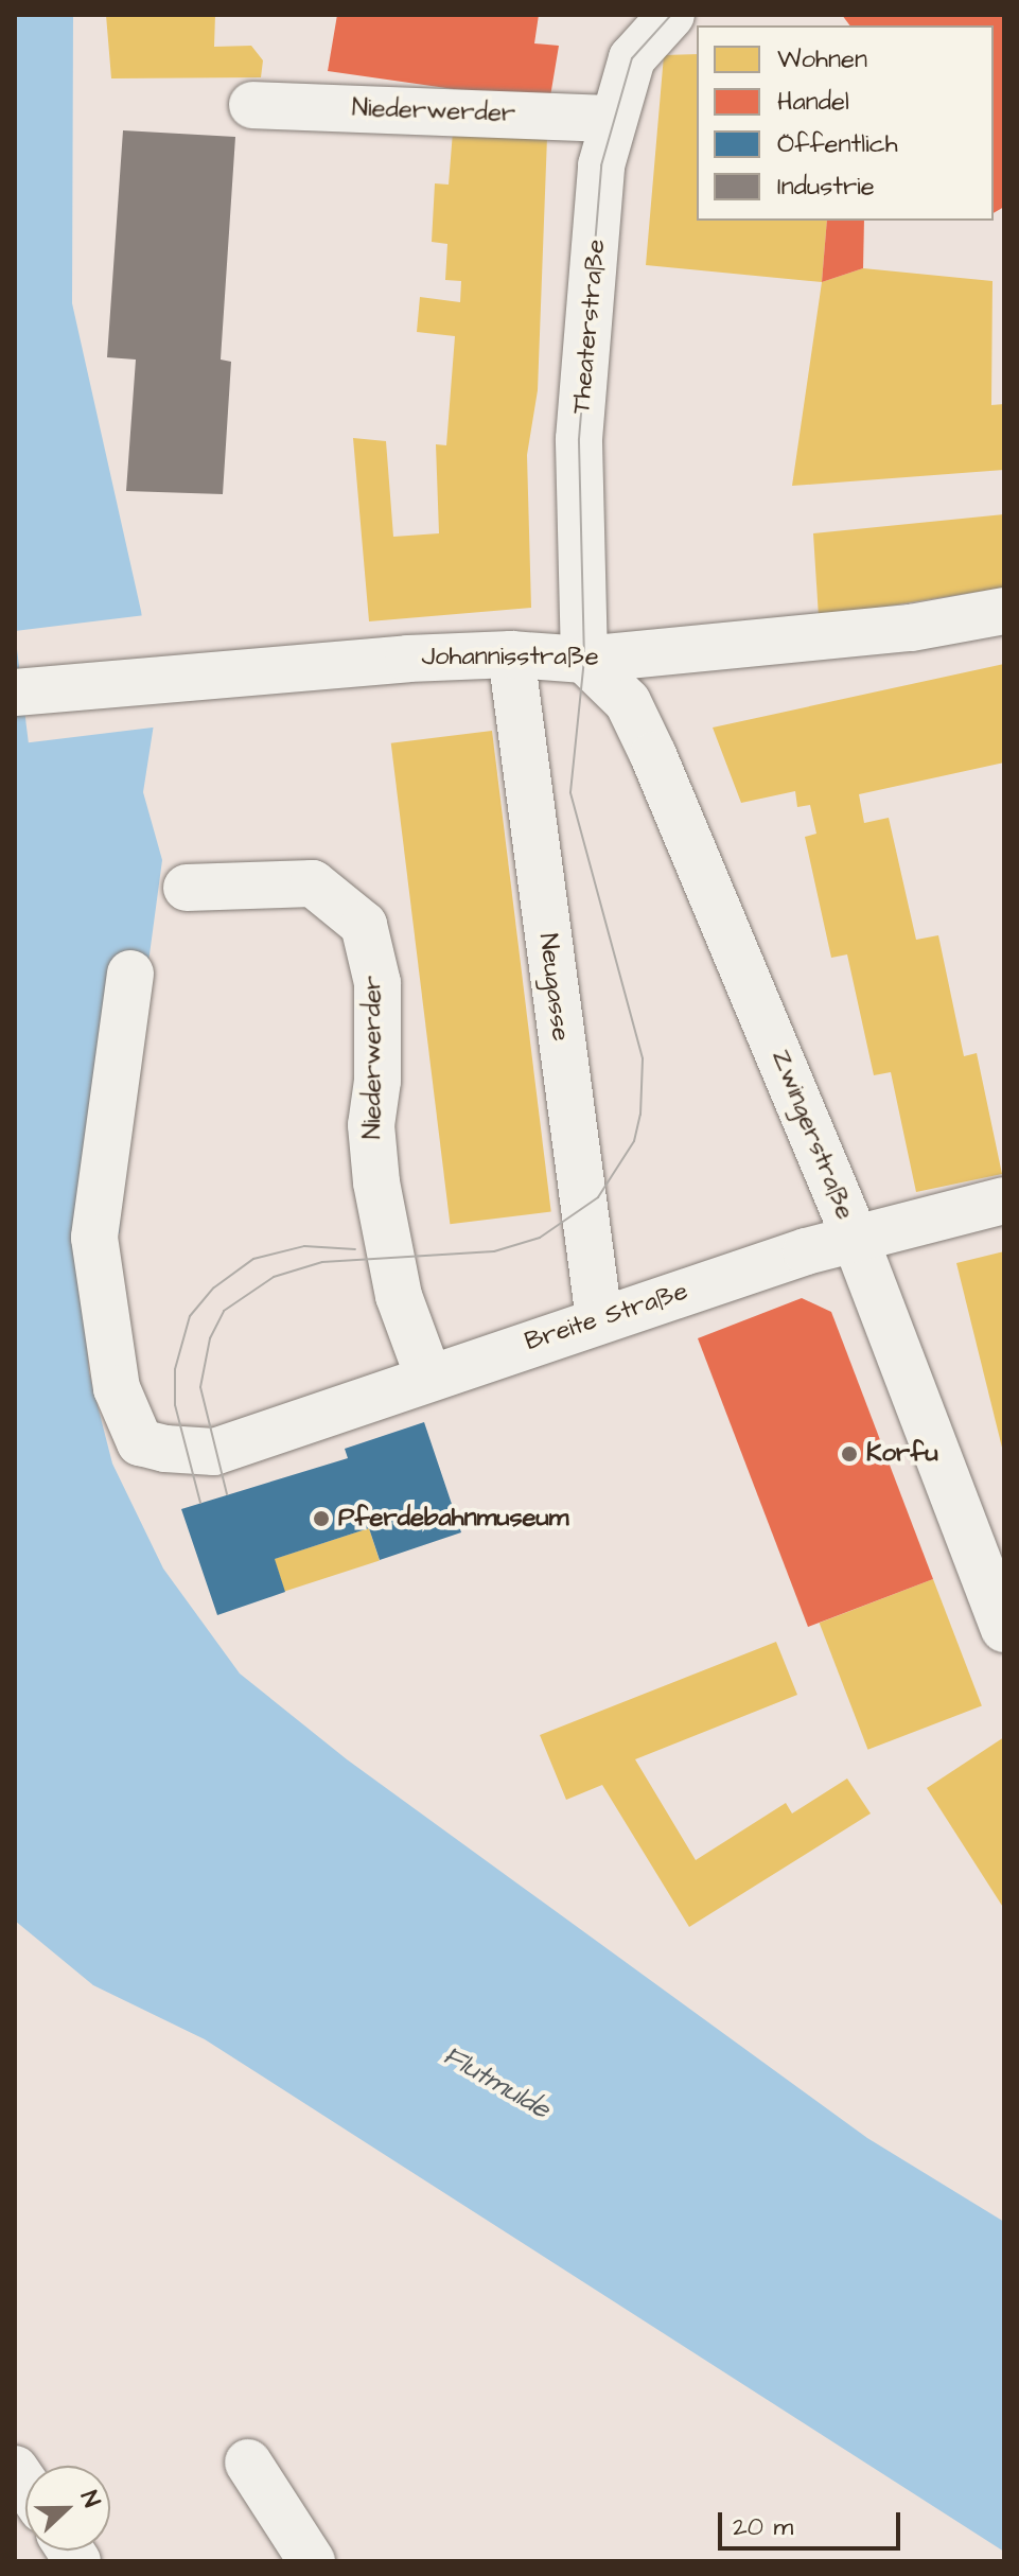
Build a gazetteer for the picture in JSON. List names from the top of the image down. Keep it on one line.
{"streets":{"street":["Niederwerder","Theaterstraße","Johannisstraße","Neugasse","Zwingerstraße","Breite Straße"]},"crossings":[["Niederwerder","Theaterstraße"],["Niederwerder","Breite Straße"],["Theaterstraße","Johannisstraße"],["Theaterstraße","Zwingerstraße"],["Johannisstraße","Neugasse"],["Johannisstraße","Zwingerstraße"],["Neugasse","Breite Straße"],["Zwingerstraße","Breite Straße"]],"water":["Flutmulde"],"places":["Korfu","Pferdebahnmuseum"],"legend":["Wohnen","Handel","Öffentlich","Industrie"],"scale_bar":"20 m","north":"right"}
